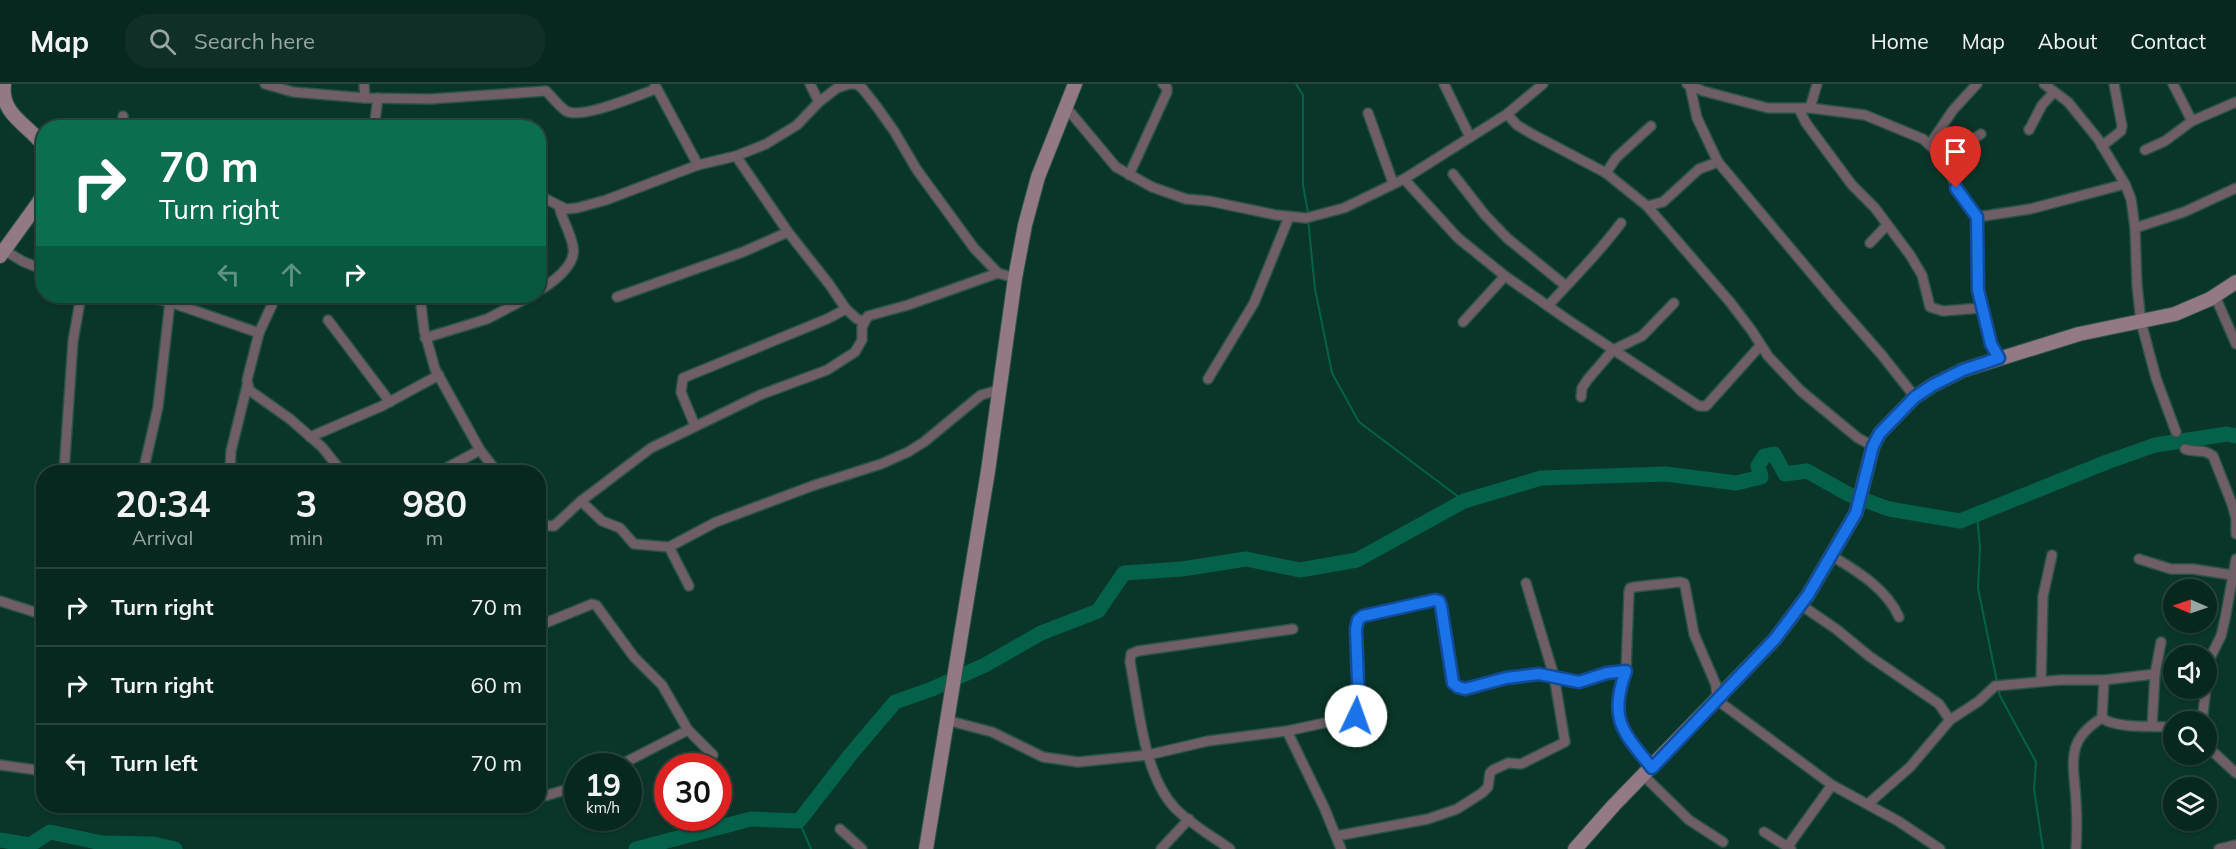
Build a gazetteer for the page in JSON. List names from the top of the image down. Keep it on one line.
{"north":"left","page":{"header":"Map","search":"Search here","nav":["Home","Map","About","Contact"],"turn":["70 m","Turn right"],"eta":["20:34","Arrival","3","min","980","m"],"list":[{"name":"Turn right","value":"70 m"},{"name":"Turn right","value":"60 m"},{"name":"Turn left","value":"70 m"}],"speed":"19 km/h","limit":"30"}}
